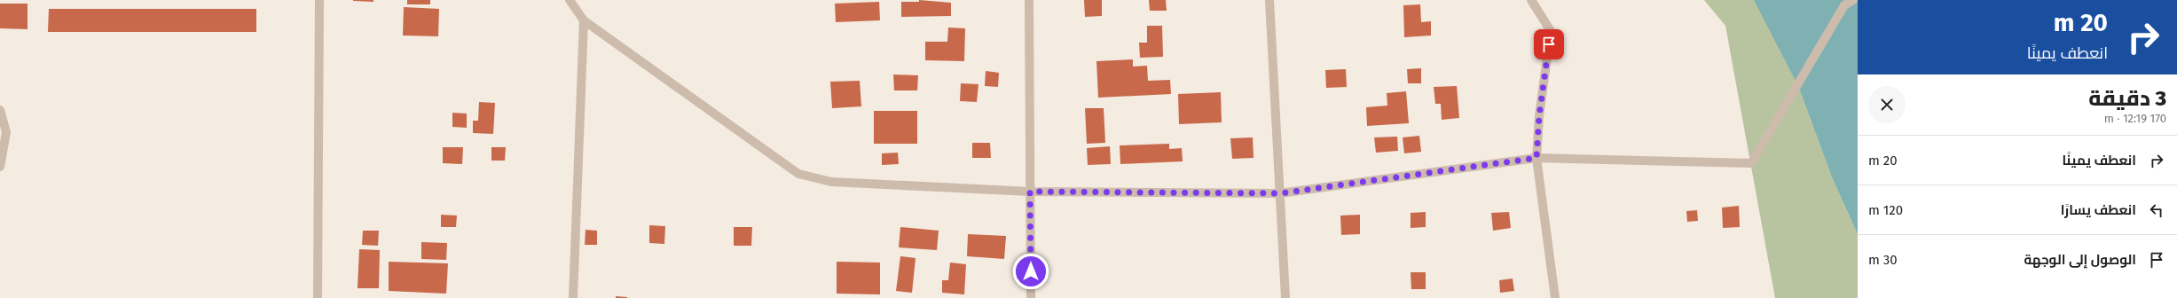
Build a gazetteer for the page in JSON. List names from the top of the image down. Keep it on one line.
{"page":{"turn":["20 m","انعطف يمينًا"],"heading":["3 دقيقة","170 m · 12:19"],"list":[{"name":"انعطف يمينًا","value":"20 m"},{"name":"انعطف يسارًا","value":"120 m"},{"name":"الوصول إلى الوجهة","value":"30 m"}]}}
